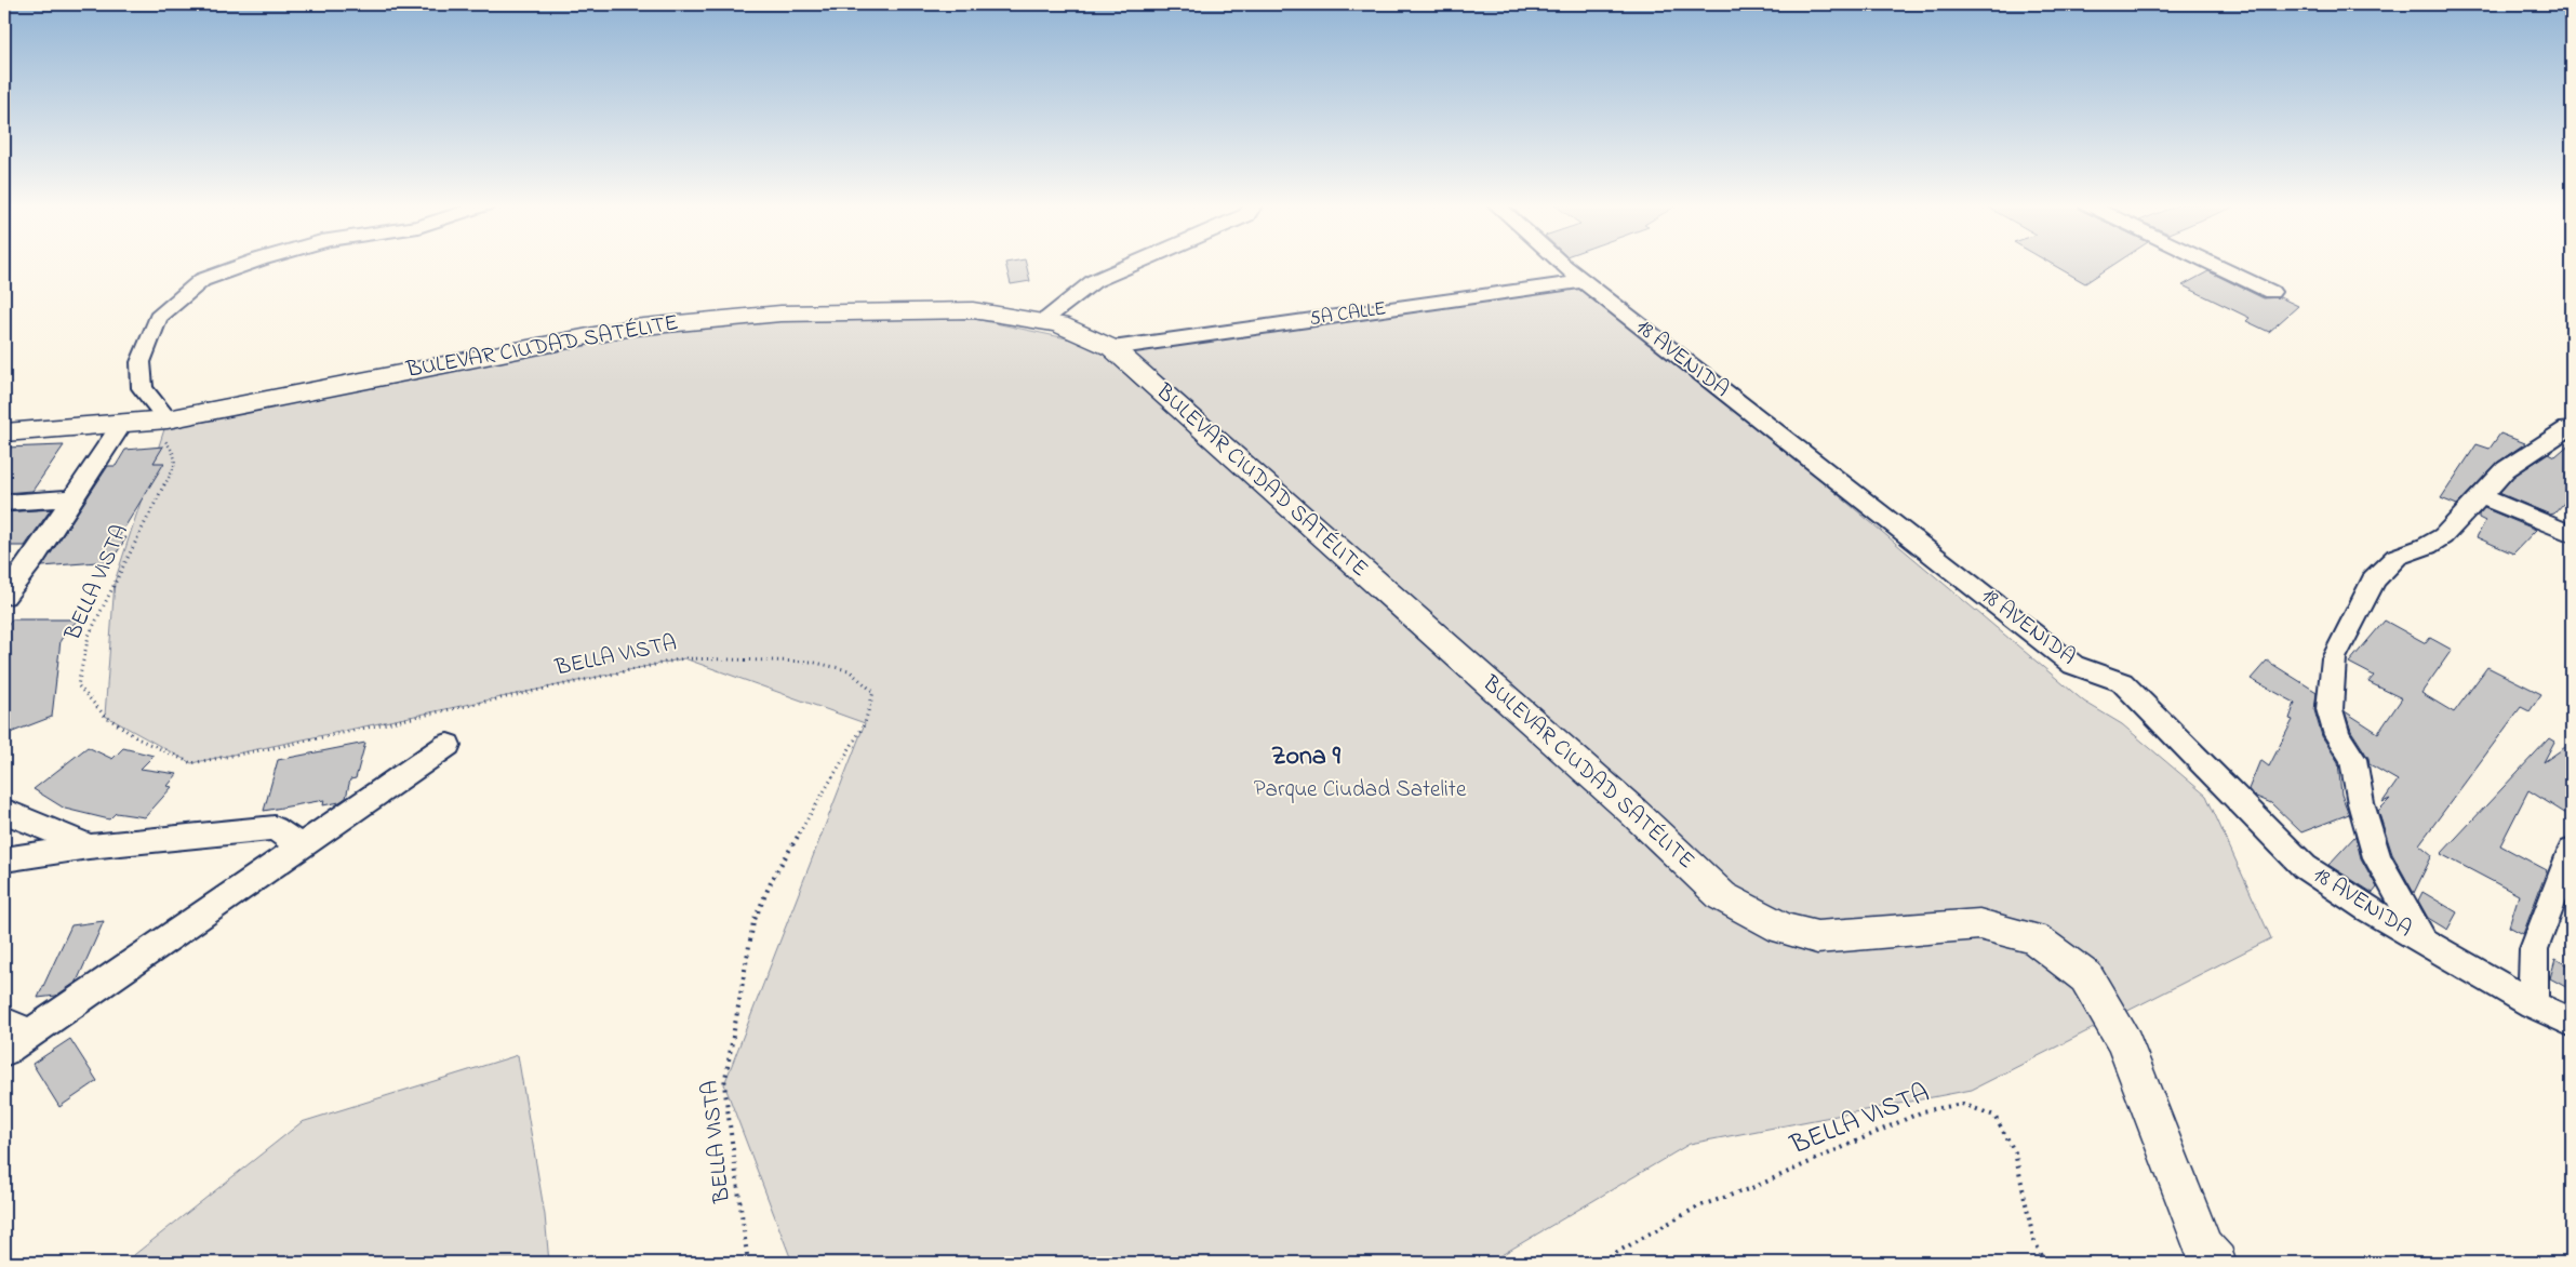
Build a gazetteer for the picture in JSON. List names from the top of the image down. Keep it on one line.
{"streets":{"street":["5A CALLE","BULEVAR CIUDAD SATÉLITE","18 AVENIDA"],"path":["BELLA VISTA"]},"crossings":[["5A CALLE","BULEVAR CIUDAD SATÉLITE"],["5A CALLE","18 AVENIDA"],["BULEVAR CIUDAD SATÉLITE","BELLA VISTA"]],"districts":["Zona 9"],"parks":["Parque Ciudad Satelite"]}
